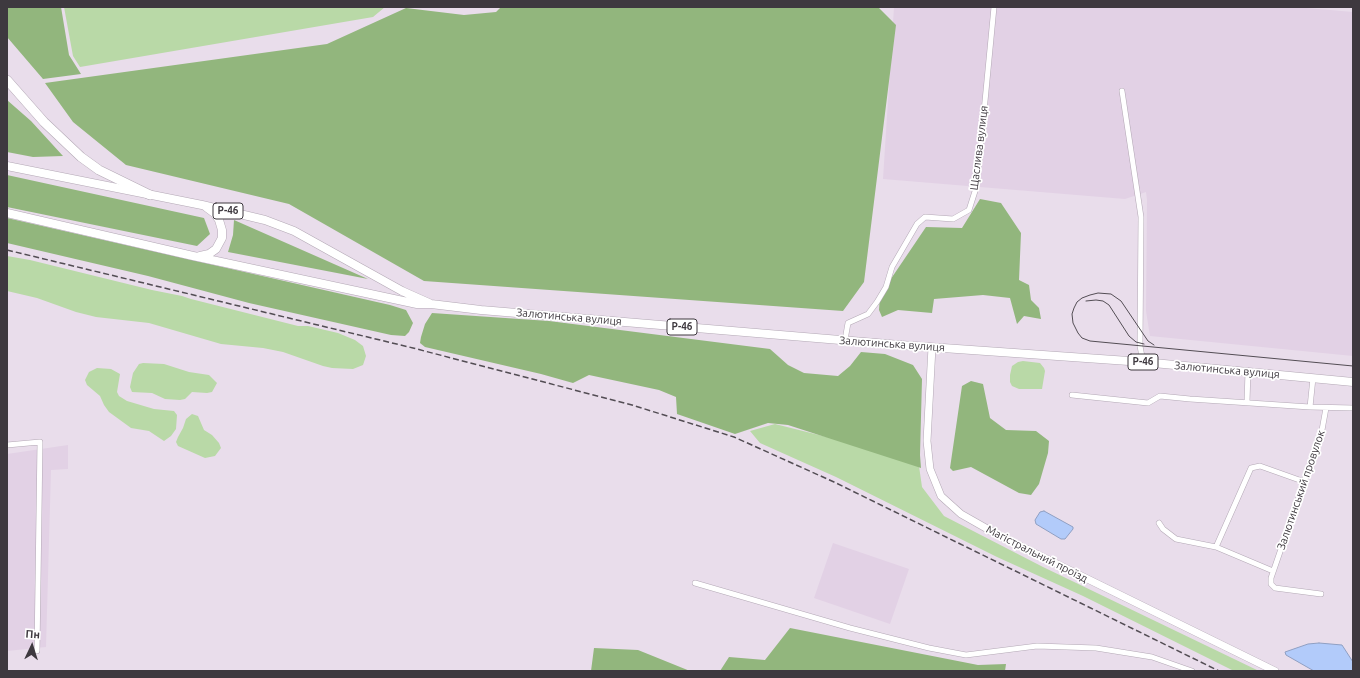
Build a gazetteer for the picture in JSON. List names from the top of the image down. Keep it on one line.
{"streets":{"main road":["Р-46","Залютинська вулиця","Магістральний проїзд"],"street":["Щаслива вулиця","Залютинський провулок"]},"crossings":[["Щаслива вулиця","Залютинська вулиця"],["Р-46","Залютинська вулиця"],["Залютинська вулиця","Магістральний проїзд"]],"north":"top"}
